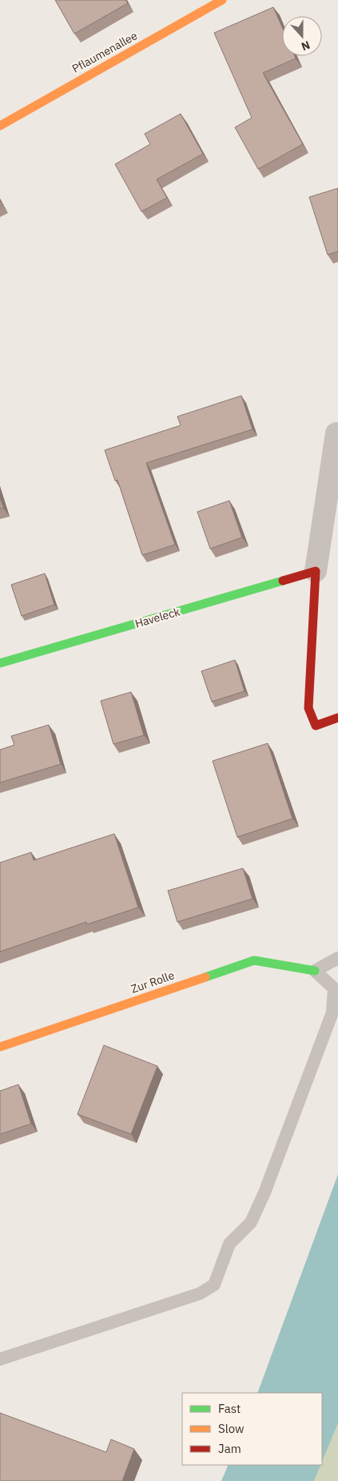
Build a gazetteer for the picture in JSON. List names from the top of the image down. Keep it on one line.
{"streets":{"street":["Pflaumenallee","Haveleck","Zur Rolle"]},"legend":["Fast","Slow","Jam"],"north":"bottom"}
